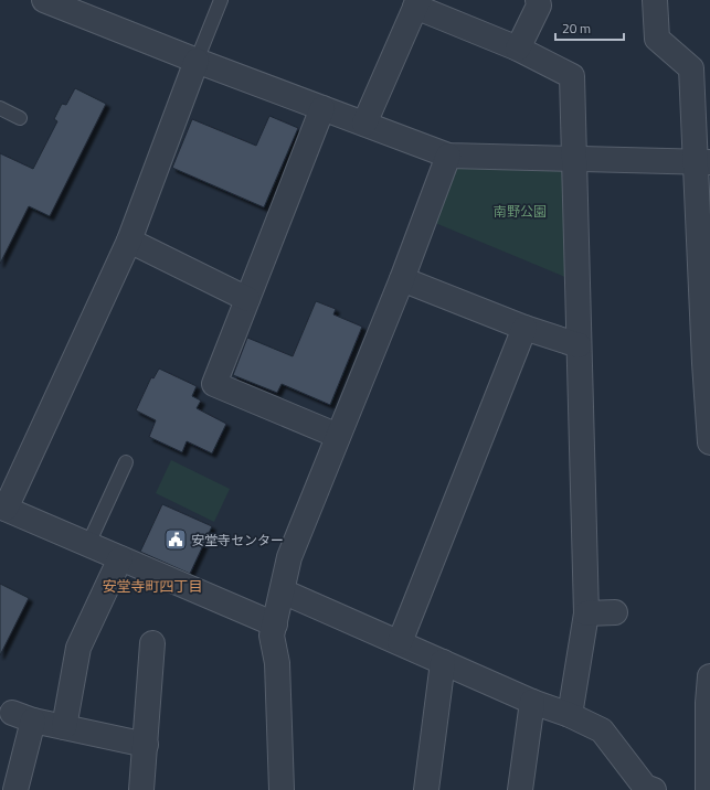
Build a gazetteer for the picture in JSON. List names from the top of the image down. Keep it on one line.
{"districts":["安堂寺町四丁目"],"parks":["南野公園"],"places":{"public building":["安堂寺センター"]},"scale_bar":"20 m"}
